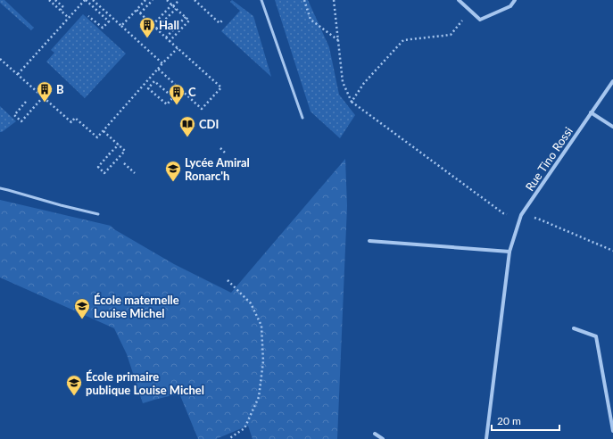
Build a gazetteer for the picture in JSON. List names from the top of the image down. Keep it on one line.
{"streets":{"street":["Rue Tino Rossi"]},"places":{"building":["Hall","B","C"],"library":["CDI"],"school or university":["Lycée Amiral Ronarc'h","École maternelle Louise Michel","École primaire publique Louise Michel"]},"scale_bar":"20 m"}
